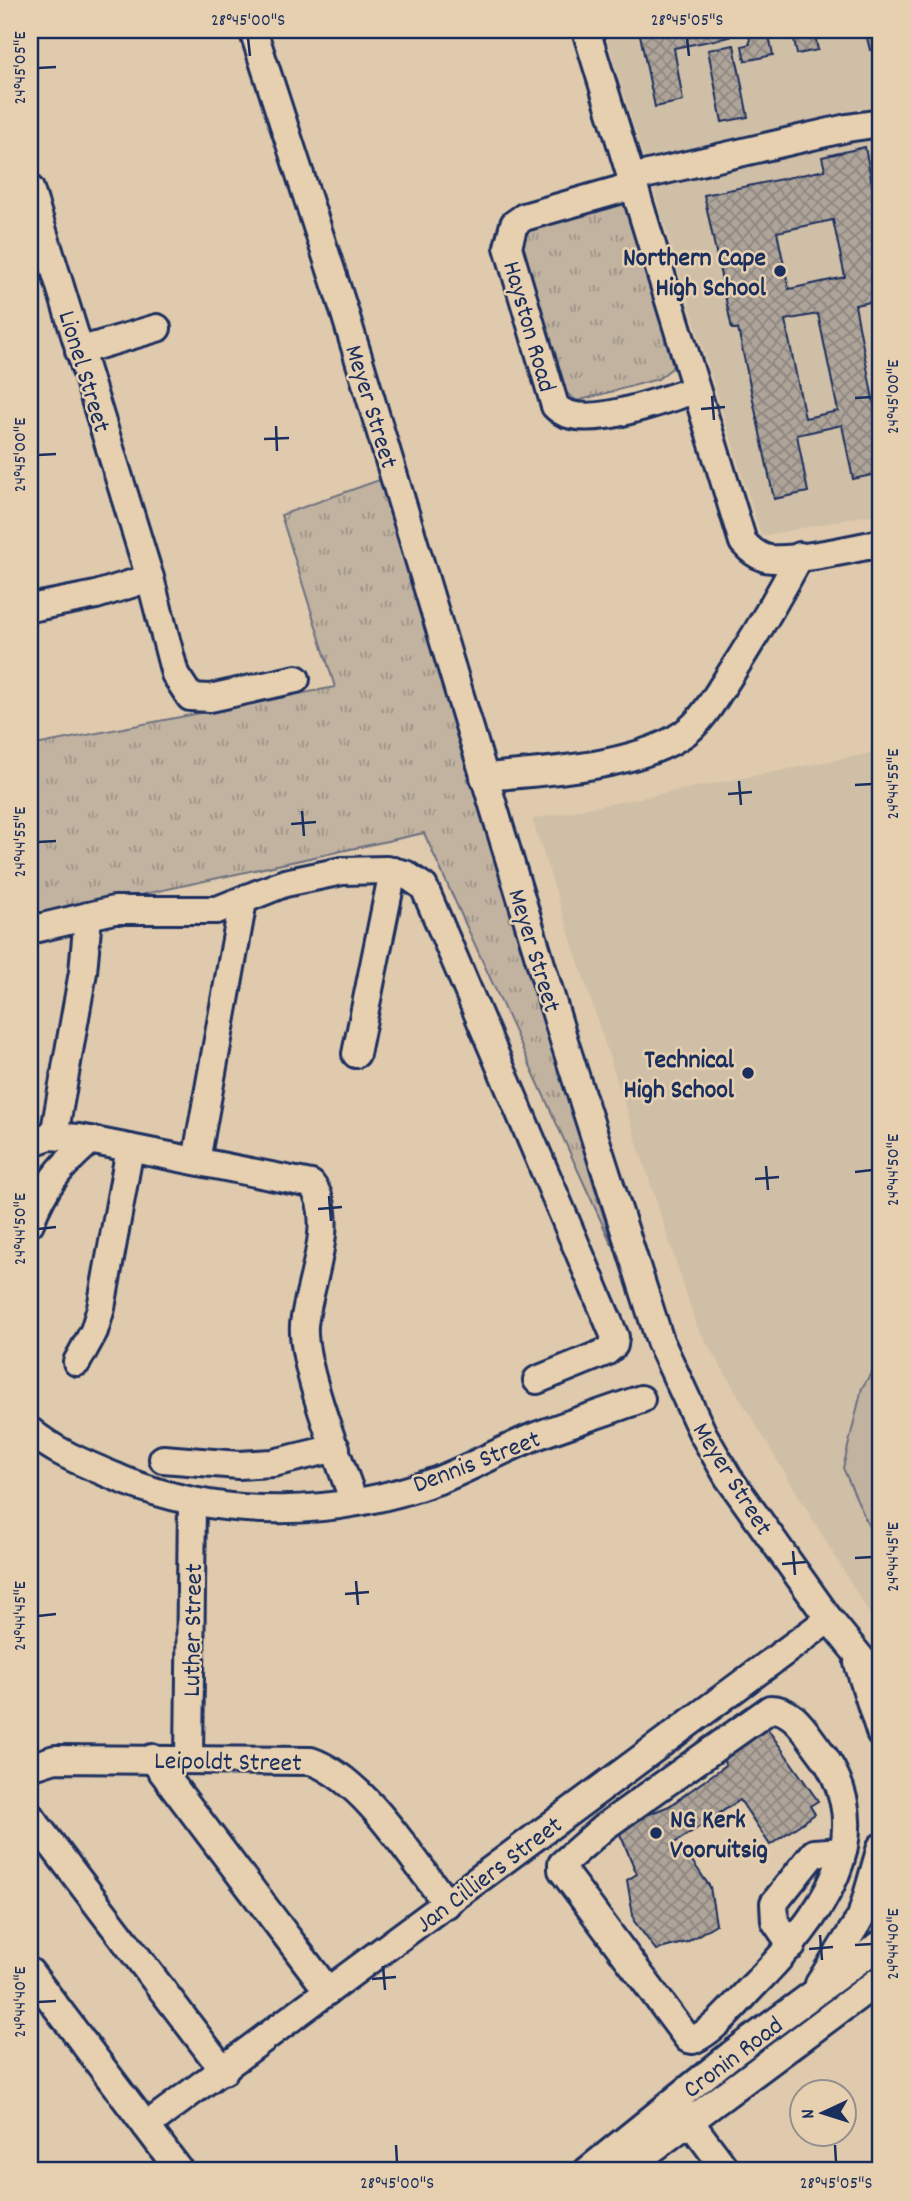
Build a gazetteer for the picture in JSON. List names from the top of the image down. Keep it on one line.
{"streets":{"street":["Hayston Road","Lionel Street","Meyer Street","Dennis Street","Luther Street","Leipoldt Street","Jan Cilliers Street","Cronin Road"]},"crossings":[["Meyer Street","Jan Cilliers Street"],["Dennis Street","Luther Street"],["Luther Street","Leipoldt Street"],["Leipoldt Street","Jan Cilliers Street"]],"places":["Northern Cape High School","Technical High School","NG Kerk Vooruitsig"],"north":"left","coordinates":["28°45'00\"S","28°45'05\"S","24°45'05\"E","24°45'00\"E","24°44'55\"E","24°44'50\"E","24°44'45\"E","24°44'40\"E"]}
